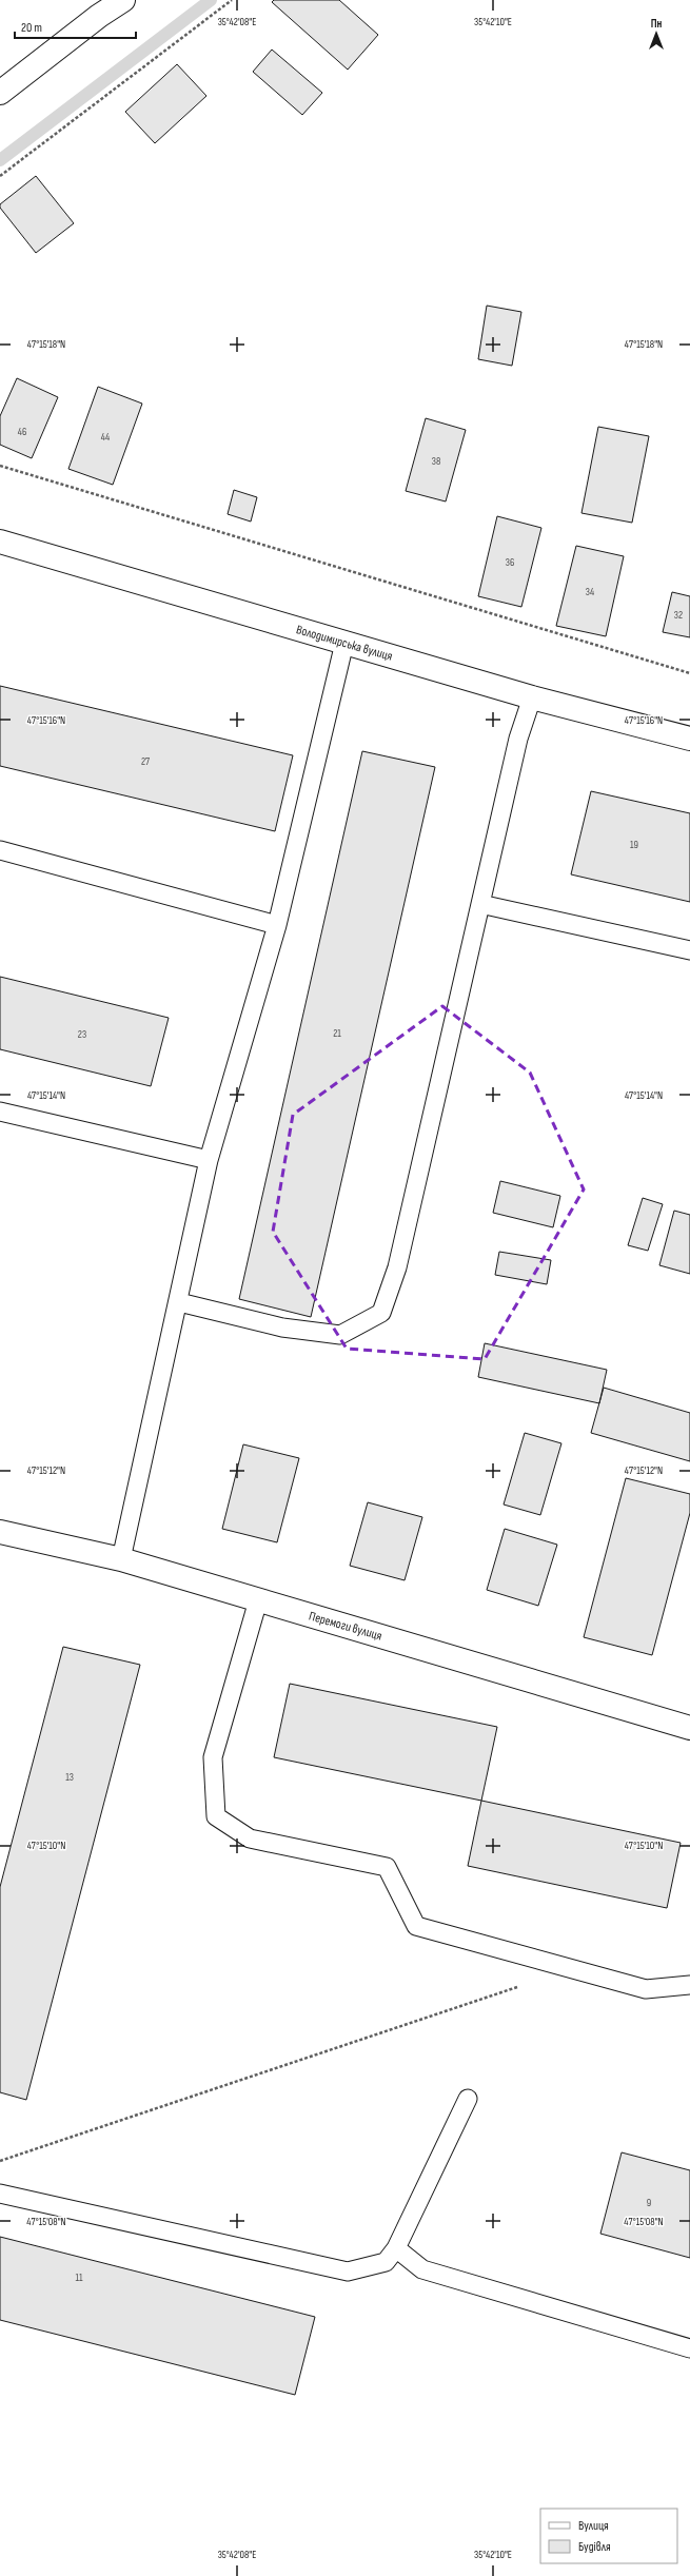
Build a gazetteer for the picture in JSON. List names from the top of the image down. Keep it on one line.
{"streets":{"street":["Володимирська вулиця","Перемоги вулиця"]},"house_numbers":["46","44","38","36","34","32","27","19","21","23","13","9","11"],"legend":["Вулиця","Будівля"],"scale_bar":"20 m","north":"top","coordinates":["35°42'08\"E","35°42'10\"E","47°15'18\"N","47°15'16\"N","47°15'14\"N","47°15'12\"N","47°15'10\"N","47°15'08\"N"]}
